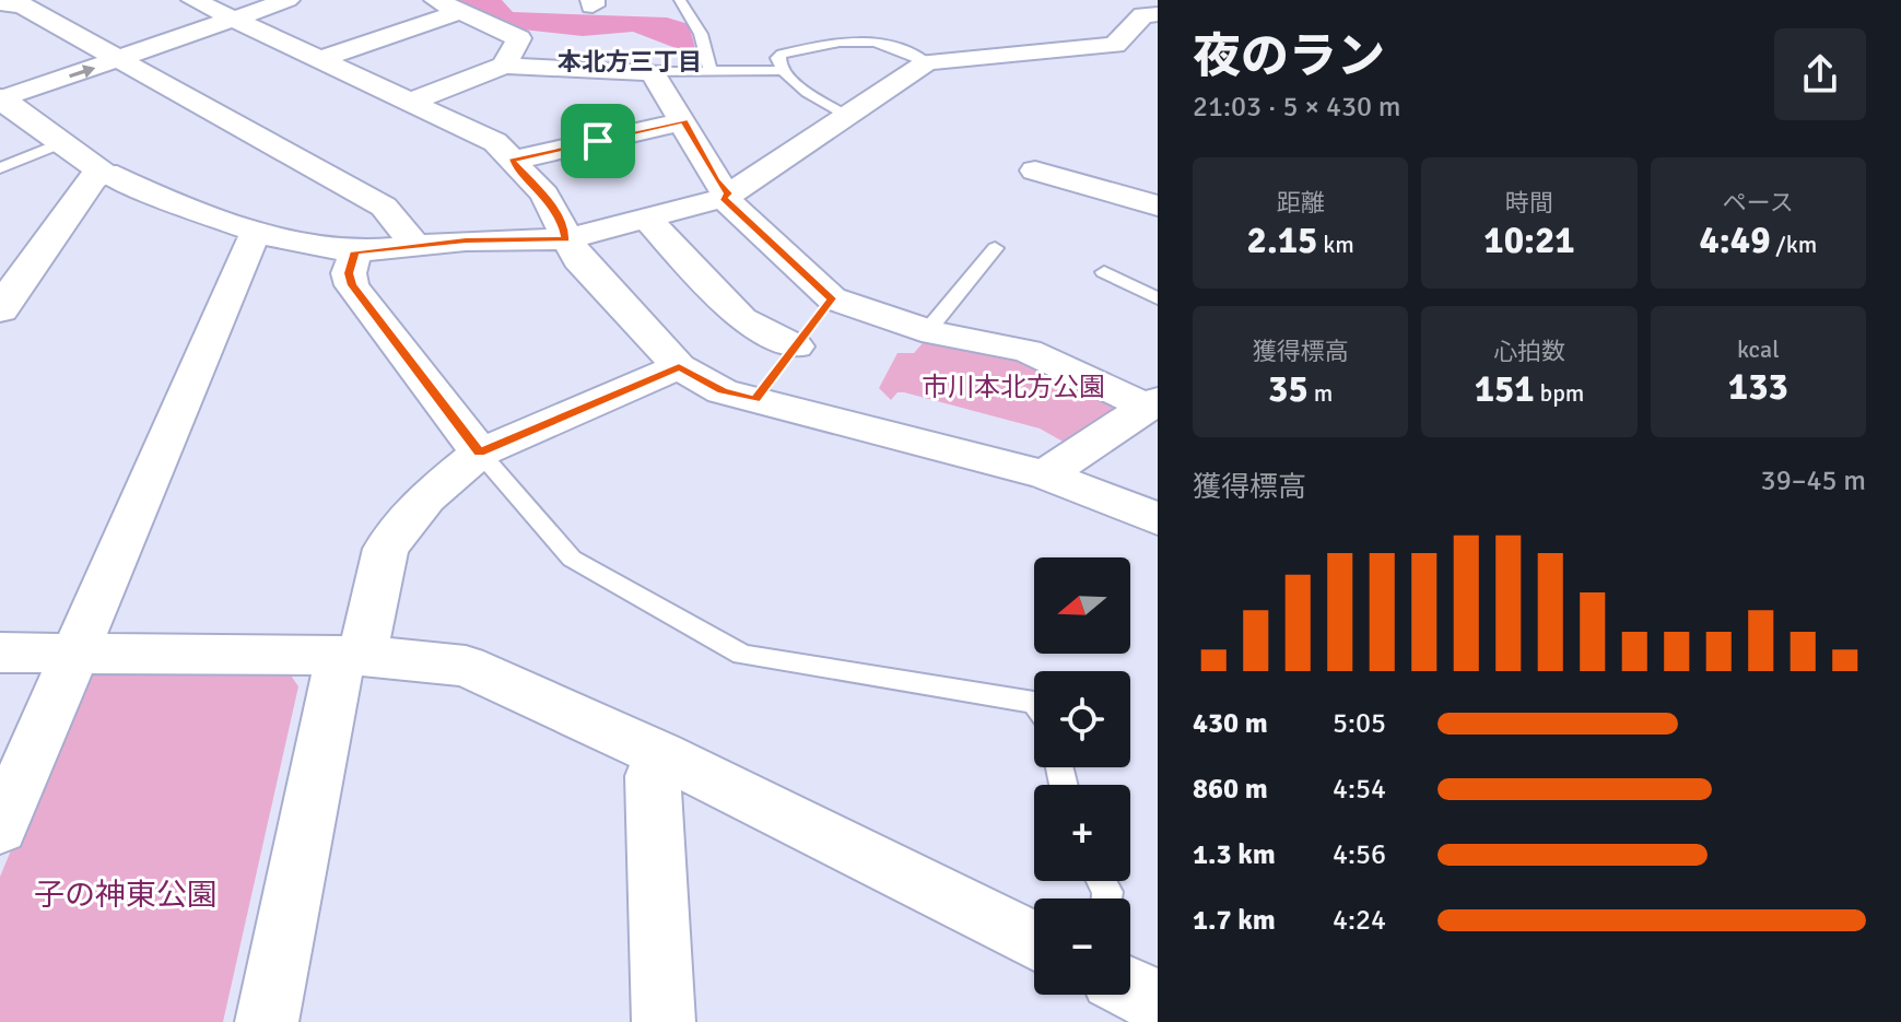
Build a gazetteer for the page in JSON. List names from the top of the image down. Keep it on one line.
{"districts":["本北方三丁目"],"parks":["市川本北方公園","子の神東公園"],"north":"left","page":{"heading":["夜のラン","21:03 · 5 × 430 m"],"stats":[["距離","2.15 km"],["時間","10:21"],["ペース","4:49 /km"],["獲得標高","35 m"],["心拍数","151 bpm"],["kcal","133"]],"chart":["獲得標高","39–45 m"],"map_buttons":["+","−"],"list":[{"name":"430 m","note":"5:05"},{"name":"860 m","note":"4:54"},{"name":"1.3 km","note":"4:56"},{"name":"1.7 km","note":"4:24"}]}}
